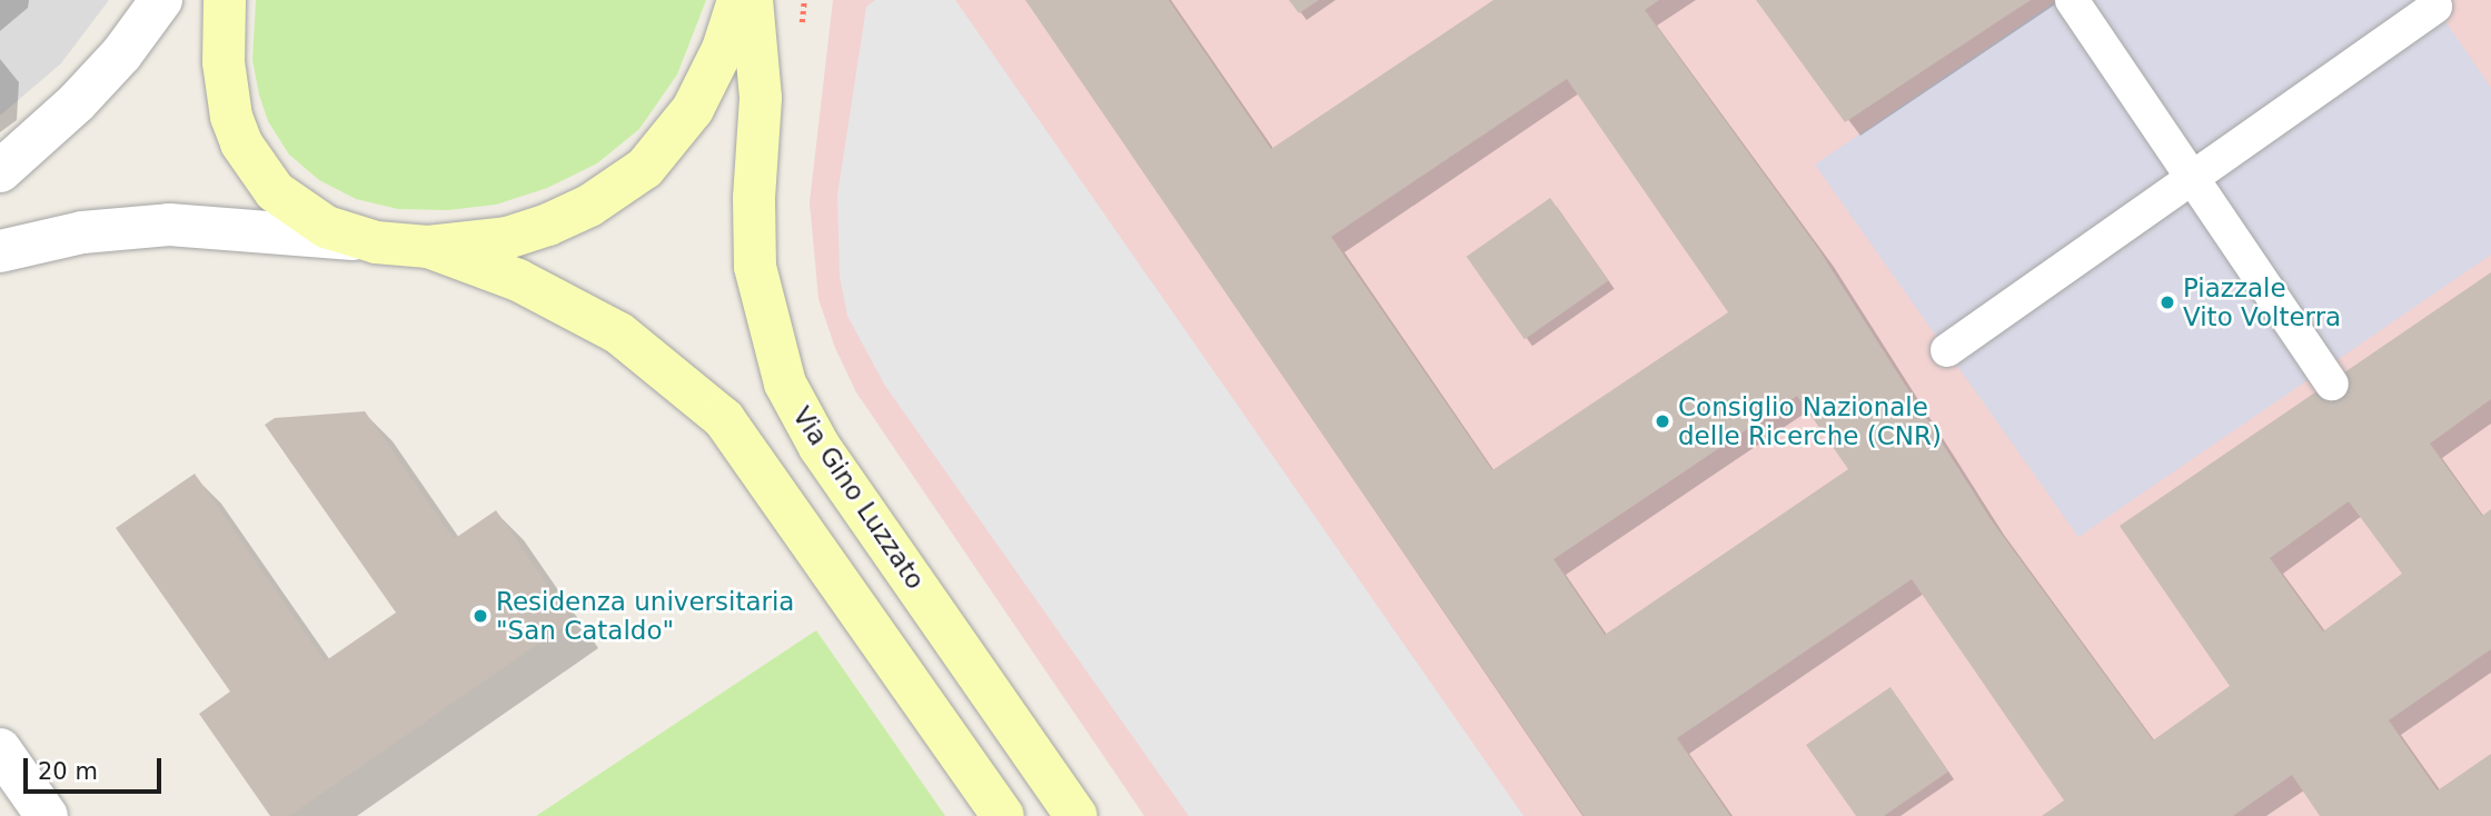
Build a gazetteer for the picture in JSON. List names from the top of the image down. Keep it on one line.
{"streets":{"main road":["Via Gino Luzzato"]},"places":["Piazzale Vito Volterra","Consiglio Nazionale delle Ricerche (CNR)","Residenza universitaria \"San Cataldo\""],"scale_bar":"20 m"}
